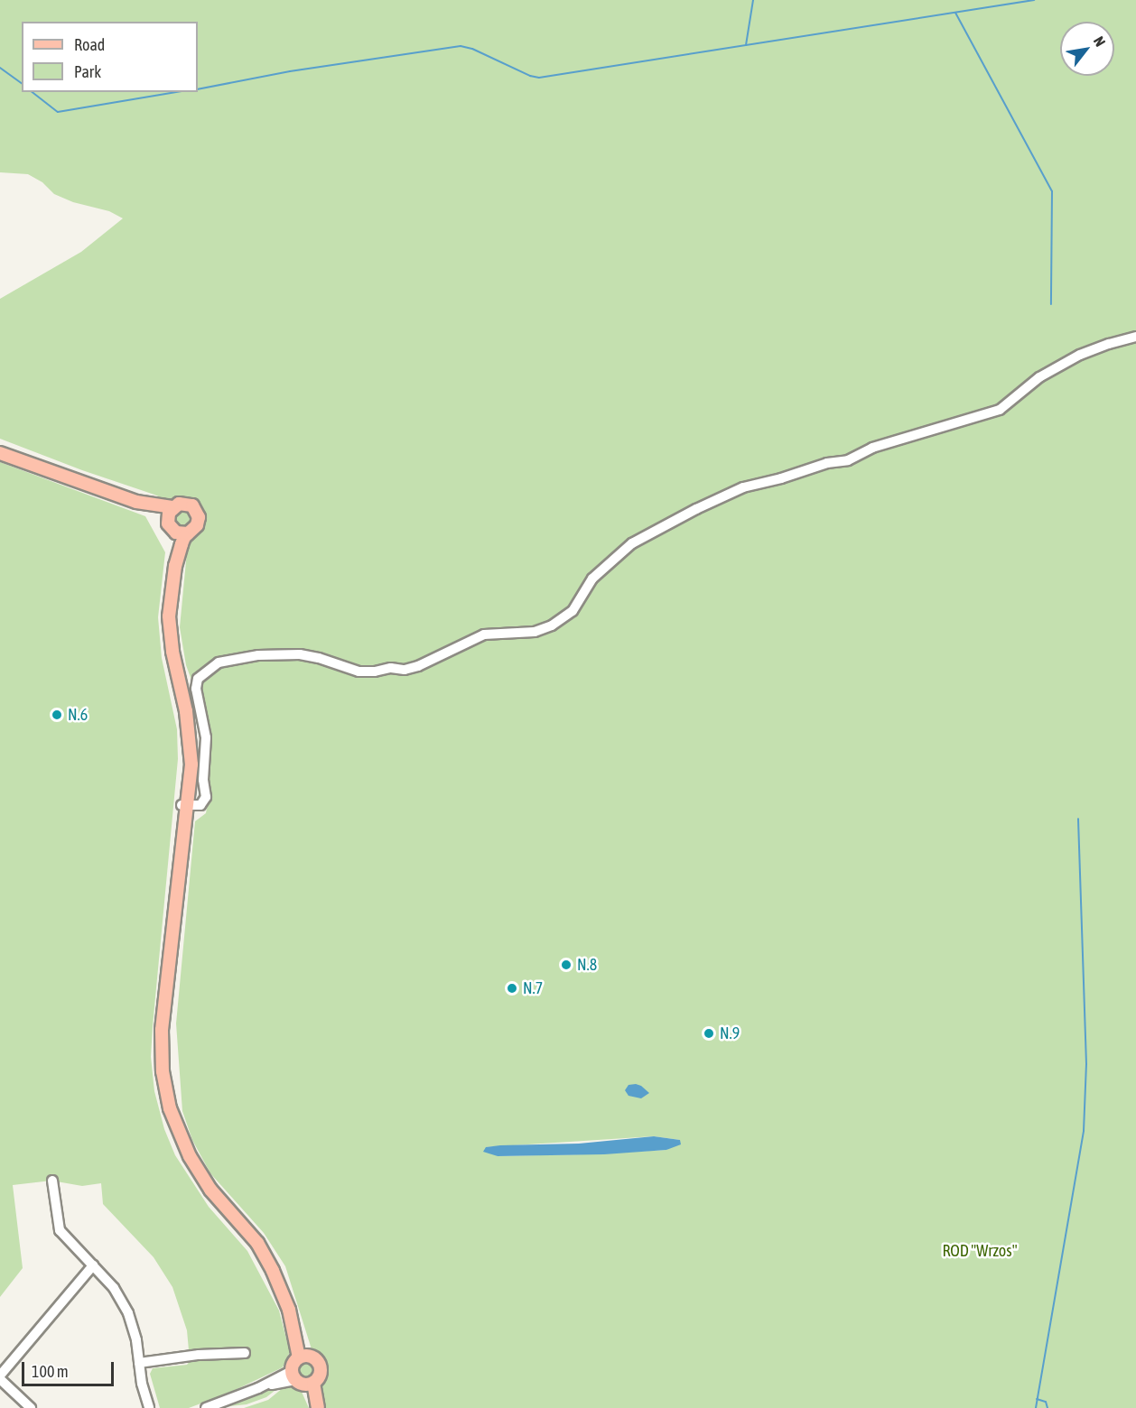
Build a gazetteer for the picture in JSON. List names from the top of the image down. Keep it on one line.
{"parks":["ROD \"Wrzos\""],"places":["N.6","N.8","N.7","N.9"],"legend":["Road","Park"],"scale_bar":"100 m","north":"top right"}
